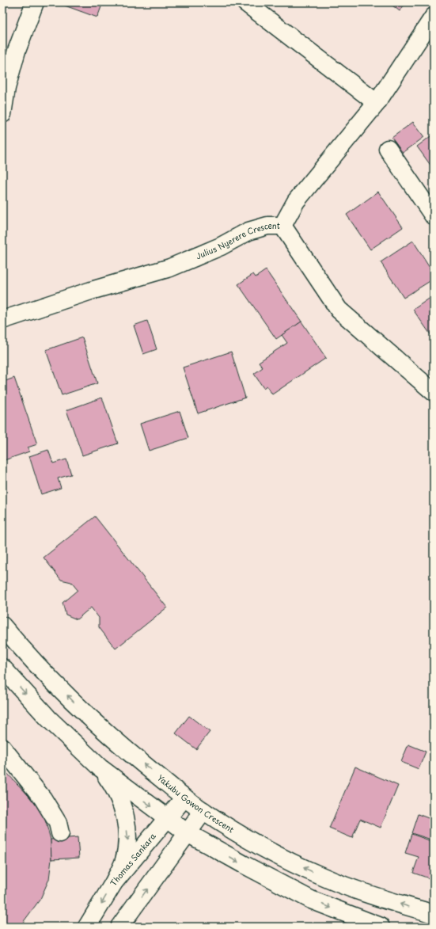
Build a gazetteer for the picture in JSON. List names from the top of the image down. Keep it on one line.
{"streets":{"street":["Julius Nyerere Crescent","Yakubu Gowon Crescent","Thomas Sankara"]},"crossings":[["Yakubu Gowon Crescent","Thomas Sankara"]]}
